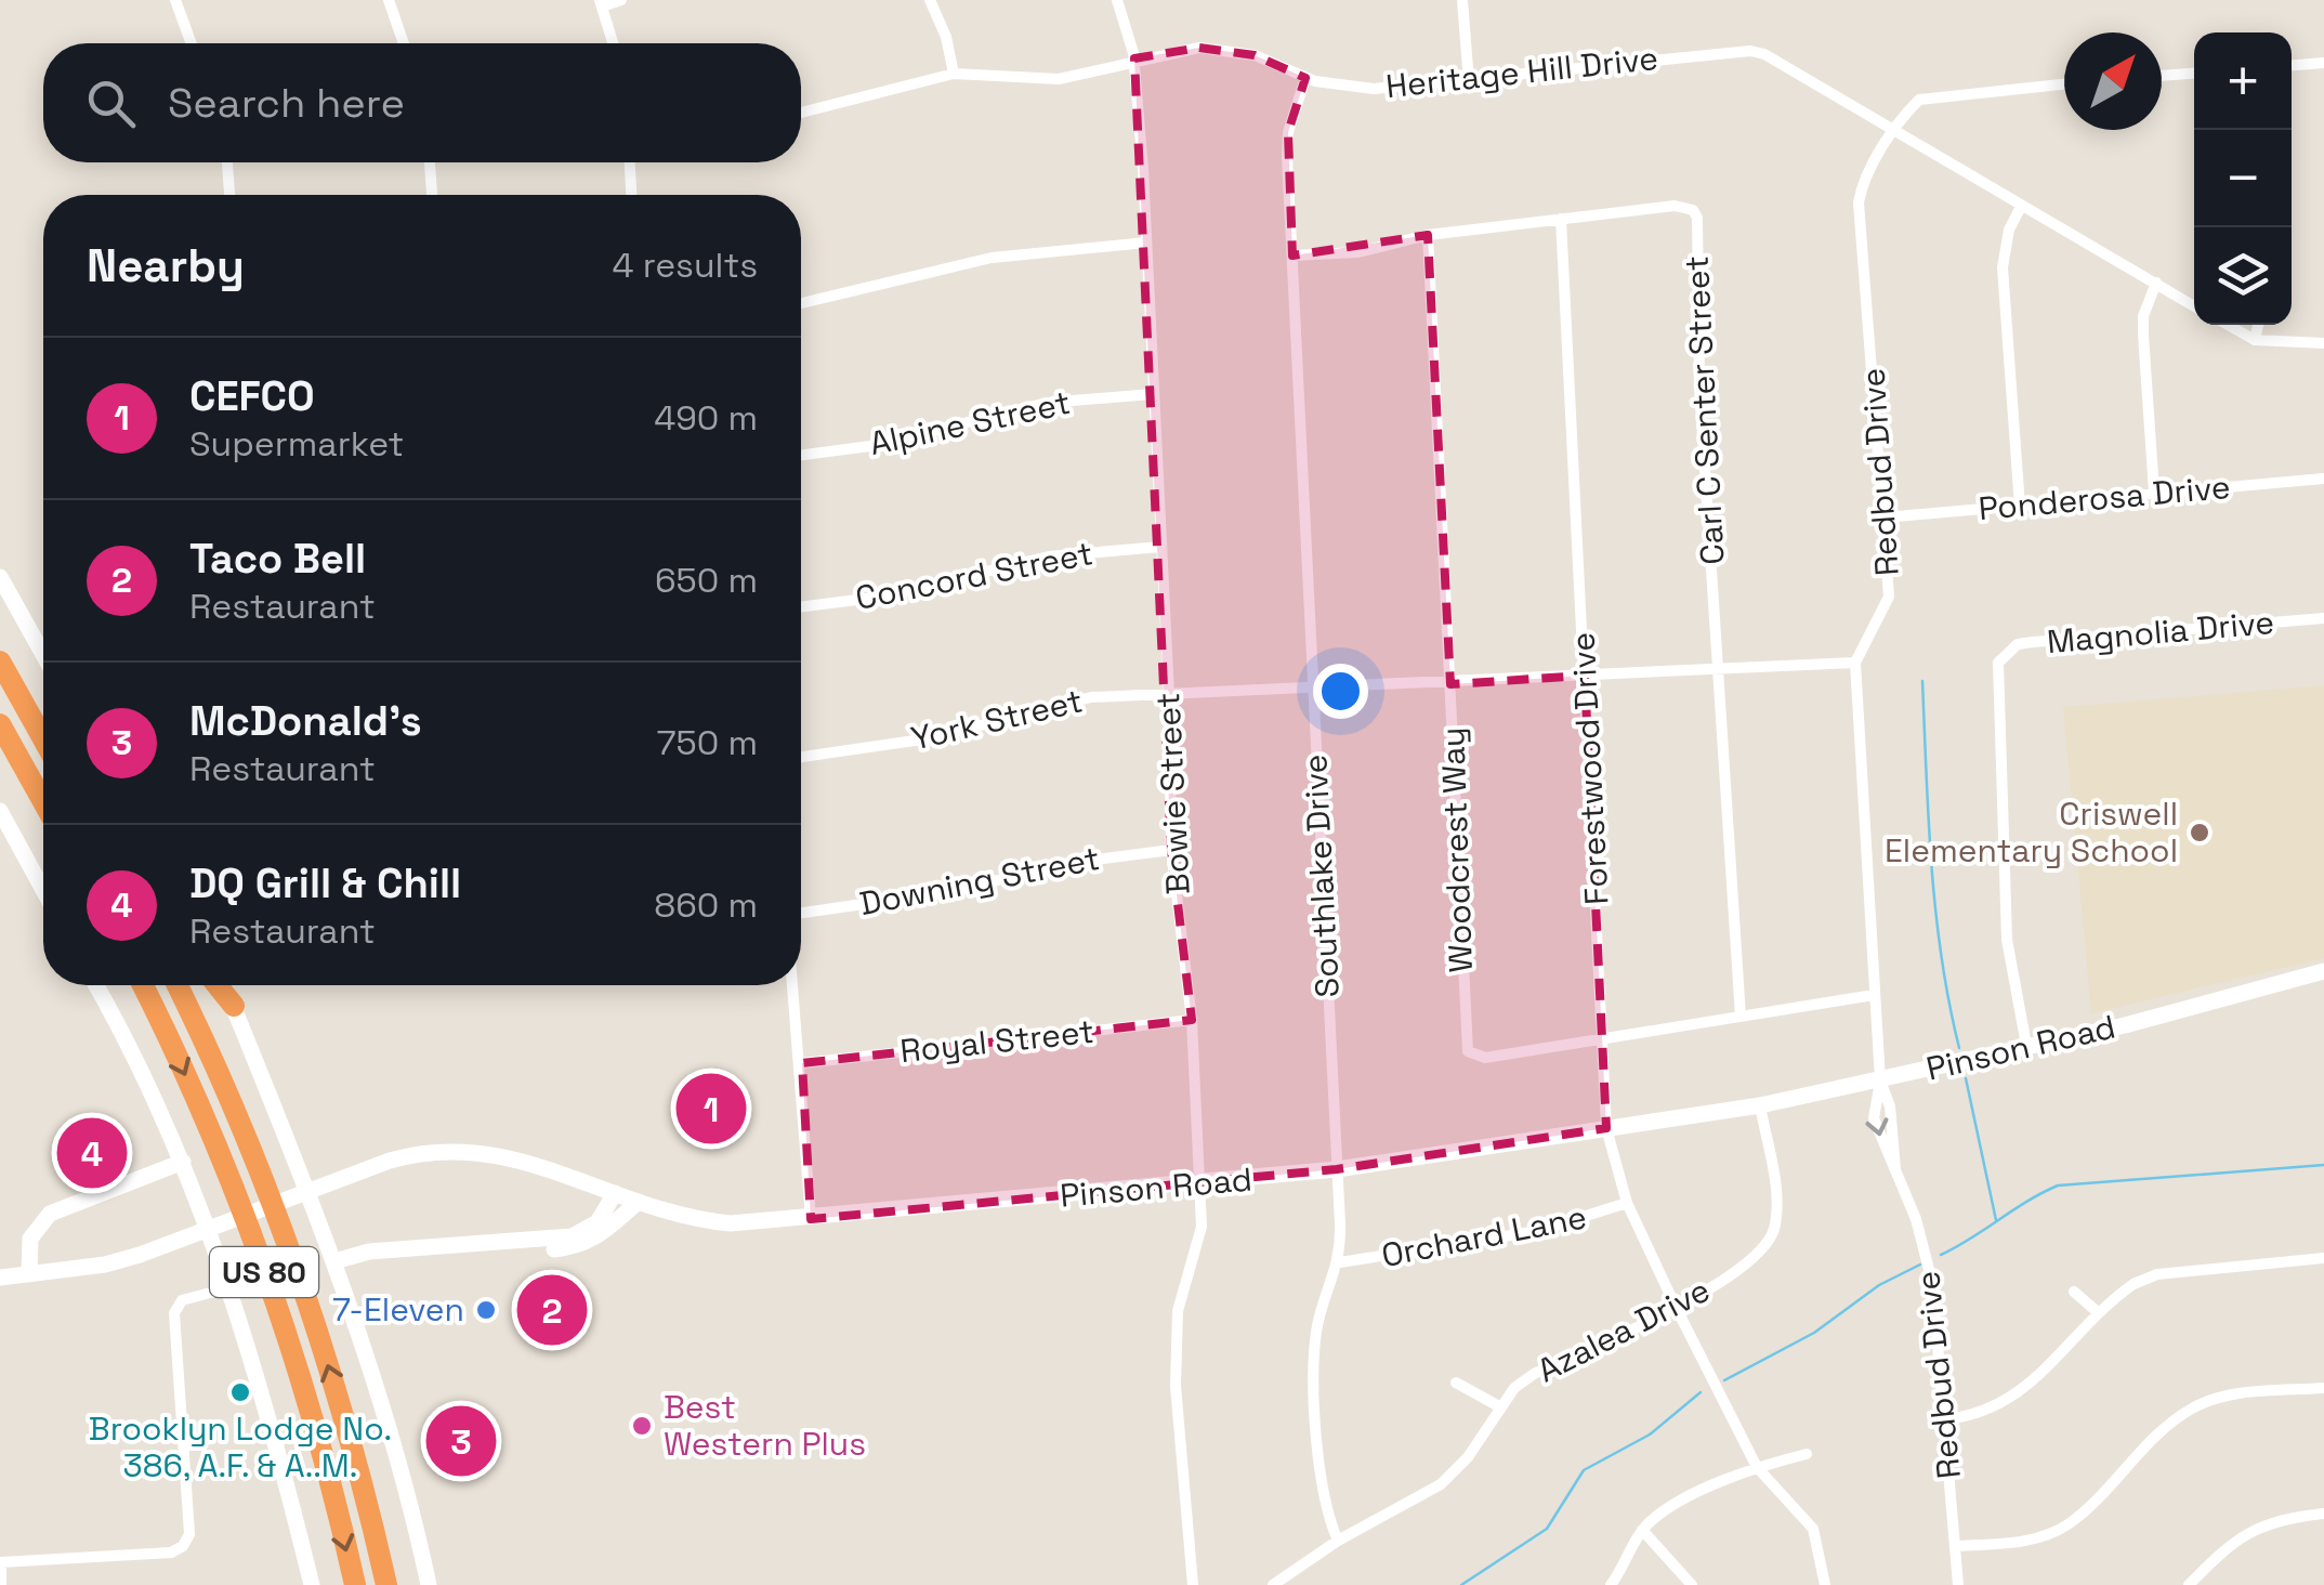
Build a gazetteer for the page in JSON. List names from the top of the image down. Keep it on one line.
{"streets":{"highway":["US 80"],"main road":["Pinson Road"],"street":["Heritage Hill Drive","Carl C Senter Street","Alpine Street","Redbud Drive","Ponderosa Drive","Concord Street","Magnolia Drive","York Street","Forestwood Drive","Bowie Street","Woodcrest Way","Southlake Drive","Downing Street","Royal Street","Orchard Lane","Azalea Drive"]},"crossings":[["Heritage Hill Drive","Redbud Drive"],["Heritage Hill Drive","Bowie Street"],["Heritage Hill Drive","Southlake Drive"],["Carl C Senter Street","York Street"],["Carl C Senter Street","Forestwood Drive"],["Carl C Senter Street","Woodcrest Way"],["Carl C Senter Street","Southlake Drive"],["Alpine Street","Bowie Street"],["Redbud Drive","Ponderosa Drive"],["Redbud Drive","York Street"],["Redbud Drive","Woodcrest Way"],["Redbud Drive","Pinson Road"],["Concord Street","Bowie Street"],["Magnolia Drive","Pinson Road"],["York Street","Forestwood Drive"],["York Street","Bowie Street"],["York Street","Woodcrest Way"],["York Street","Southlake Drive"],["Forestwood Drive","Woodcrest Way"],["Forestwood Drive","Pinson Road"],["Forestwood Drive","Orchard Lane"],["Forestwood Drive","Azalea Drive"],["Bowie Street","Downing Street"],["Bowie Street","Royal Street"],["Bowie Street","Pinson Road"],["Southlake Drive","Pinson Road"],["Southlake Drive","Orchard Lane"],["Southlake Drive","Azalea Drive"],["Pinson Road","Azalea Drive"]],"places":["Criswell Elementary School","7-Eleven","Brooklyn Lodge No. 386, A.F. & A..M.","Best Western Plus"],"north":"top right","page":{"map_buttons":["+","−"],"search":"Search here","heading":["Nearby","4 results"],"list":[{"mark":"1","name":"CEFCO","note":"Supermarket","value":"490 m"},{"mark":"2","name":"Taco Bell","note":"Restaurant","value":"650 m"},{"mark":"3","name":"McDonald's","note":"Restaurant","value":"750 m"},{"mark":"4","name":"DQ Grill & Chill","note":"Restaurant","value":"860 m"}],"pins":["1","4","2","3"]}}
